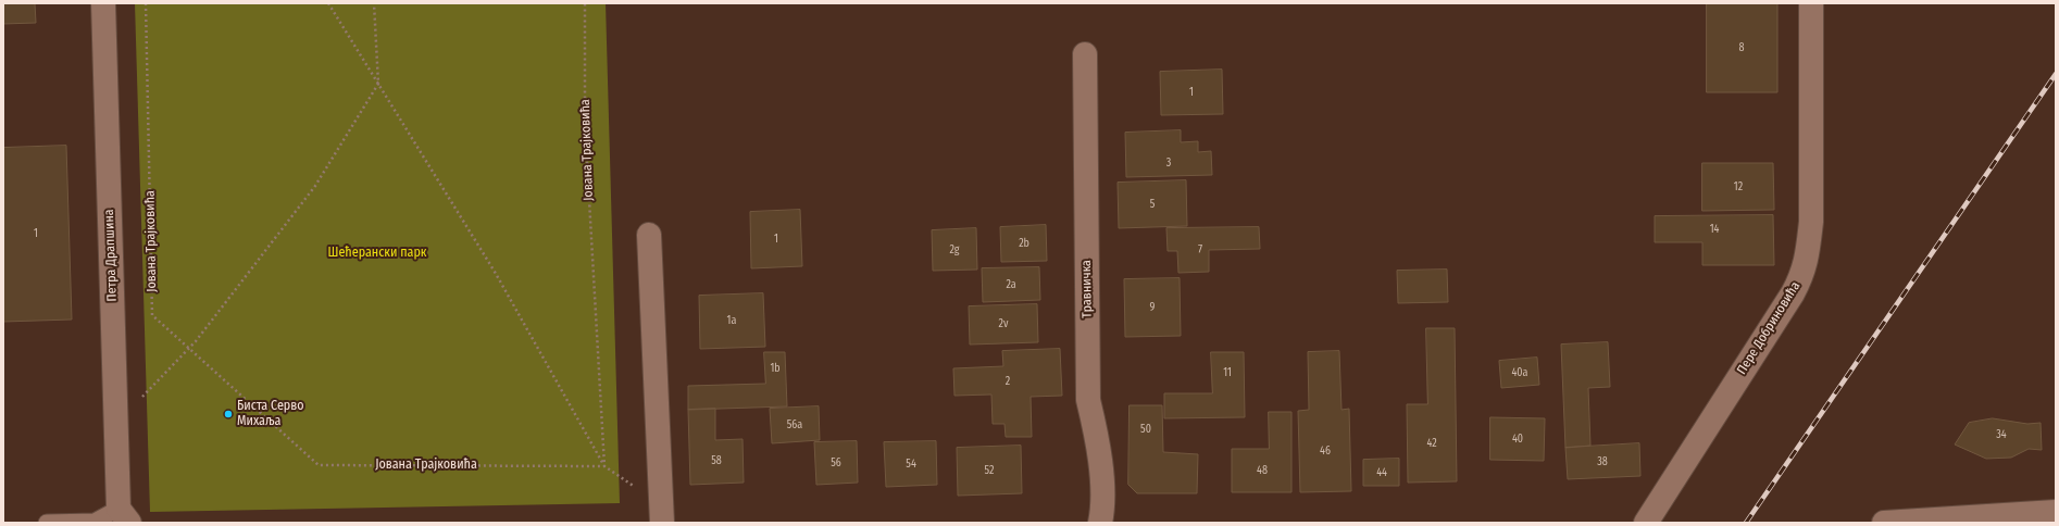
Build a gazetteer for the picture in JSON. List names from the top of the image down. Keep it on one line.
{"streets":{"street":["Петра Драпшина","Травничка","Пере Добриновића"],"path":["Јована Трајковића"]},"parks":["Шећерански парк"],"places":["Биста Серво Михаља"],"house_numbers":["8","1","3","12","5","14","1","1","2b","2g","7","2a","9","1a","2v","1b","11","40a","2","56a","50","34","40","42","46","58","38","56","54","52","48","44"]}
